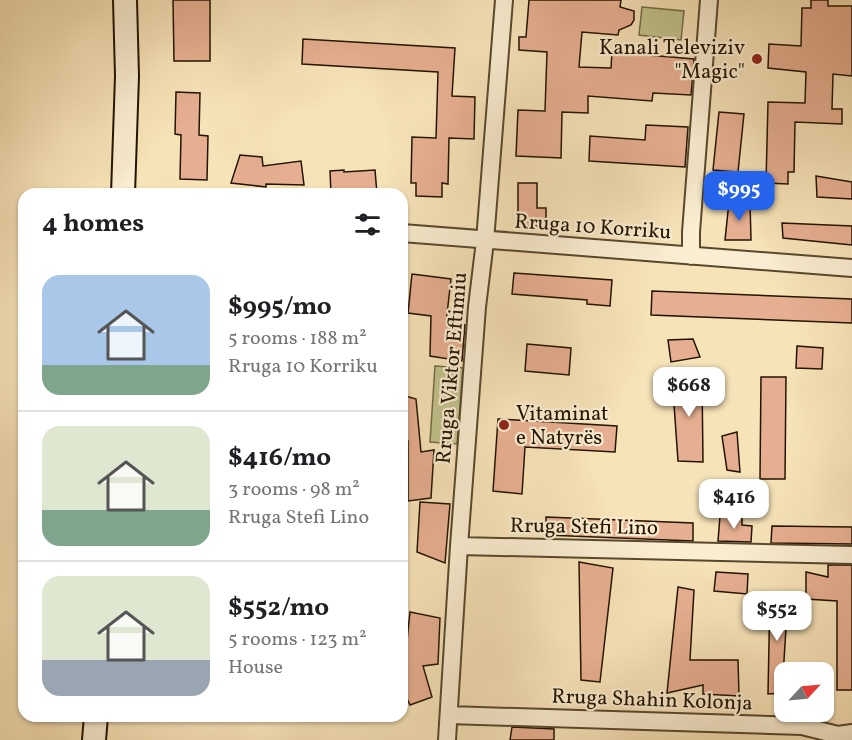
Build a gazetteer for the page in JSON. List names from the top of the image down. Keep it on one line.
{"streets":{"street":["Rruga 10 Korriku","Rruga Viktor Eftimiu","Rruga Stefi Lino","Rruga Shahin Kolonja"]},"crossings":[["Rruga 10 Korriku","Rruga Viktor Eftimiu"],["Rruga Viktor Eftimiu","Rruga Stefi Lino"],["Rruga Viktor Eftimiu","Rruga Shahin Kolonja"]],"places":["Kanali Televiziv \"Magic\"","Vitaminat e Natyrës"],"north":"top right","page":{"price":["$995","$668","$416","$552"],"heading":"4 homes","list":[{"name":"$995/mo","note":"5 rooms · 188 m² · Rruga 10 Korriku"},{"name":"$416/mo","note":"3 rooms · 98 m² · Rruga Stefi Lino"},{"name":"$552/mo","note":"5 rooms · 123 m² · House"}]}}
